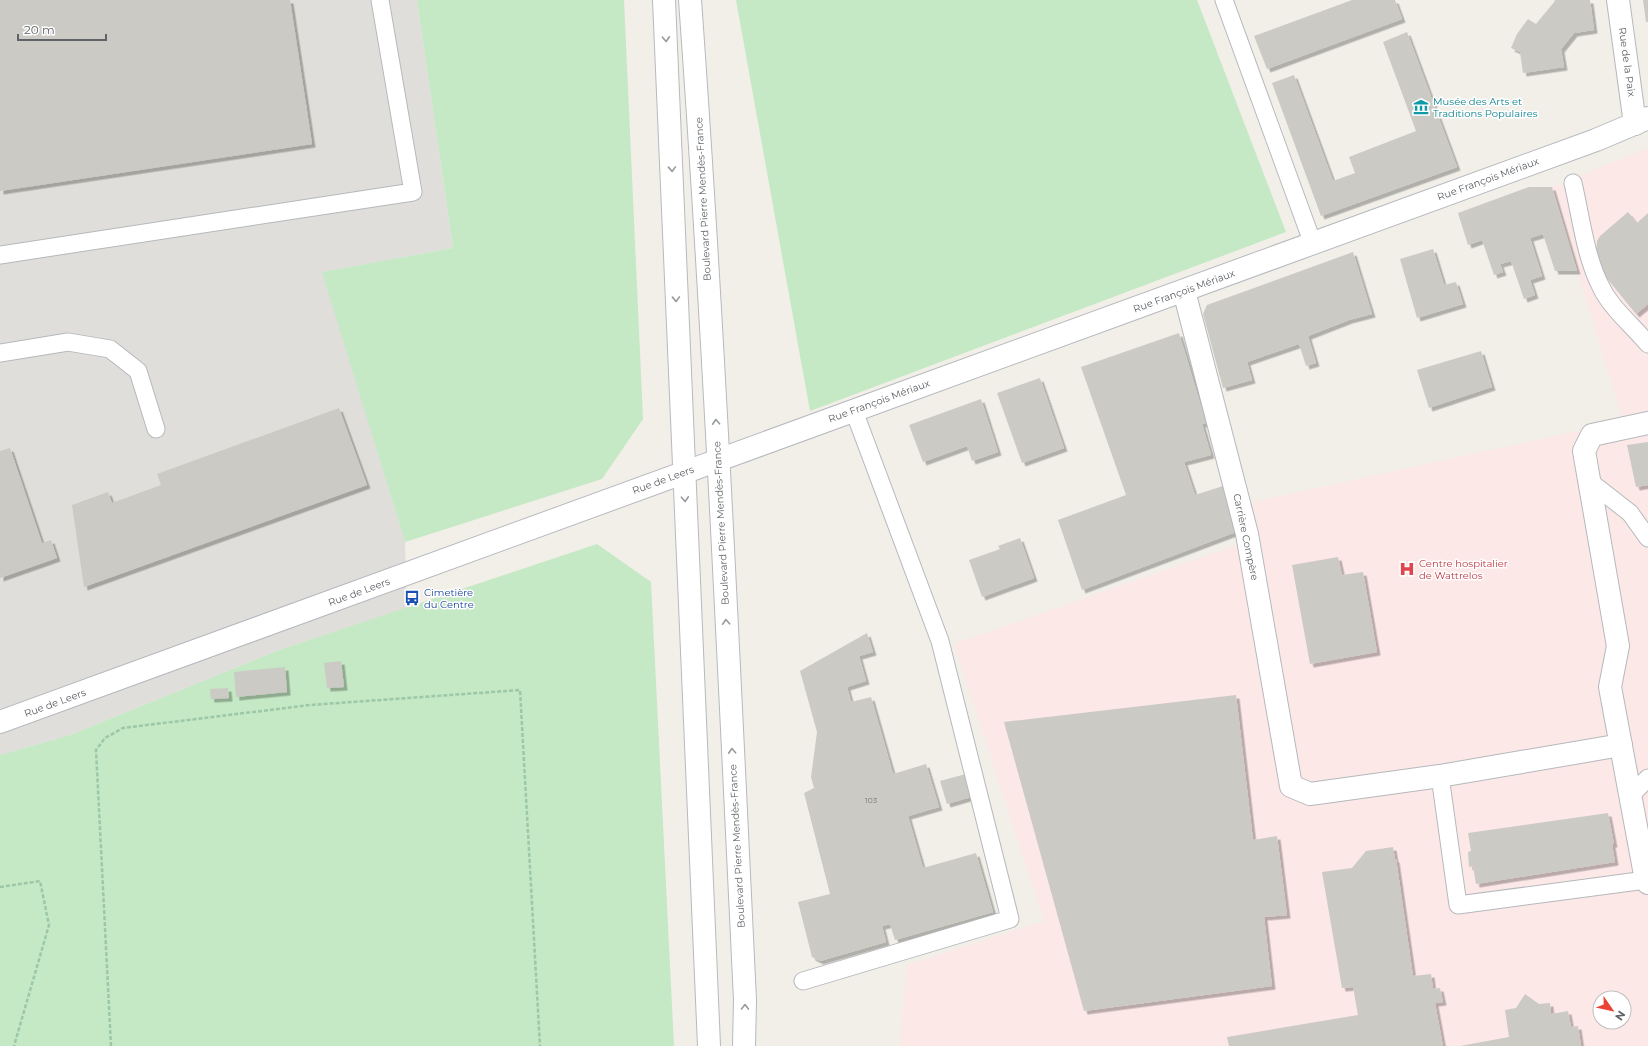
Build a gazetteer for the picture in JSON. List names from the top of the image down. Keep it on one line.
{"streets":{"street":["Rue de la Paix","Rue François Mériaux","Boulevard Pierre Mendès-France","Rue de Leers","Carrière Compère"]},"crossings":[["Rue de la Paix","Rue François Mériaux"],["Rue François Mériaux","Boulevard Pierre Mendès-France"],["Rue François Mériaux","Rue de Leers"],["Rue François Mériaux","Carrière Compère"],["Boulevard Pierre Mendès-France","Rue de Leers"]],"places":{"museum":["Musée des Arts et Traditions Populaires"],"hospital":["Centre hospitalier de Wattrelos"],"bus stop":["Cimetière du Centre"]},"house_numbers":["103"],"scale_bar":"20 m","north":"bottom right"}
